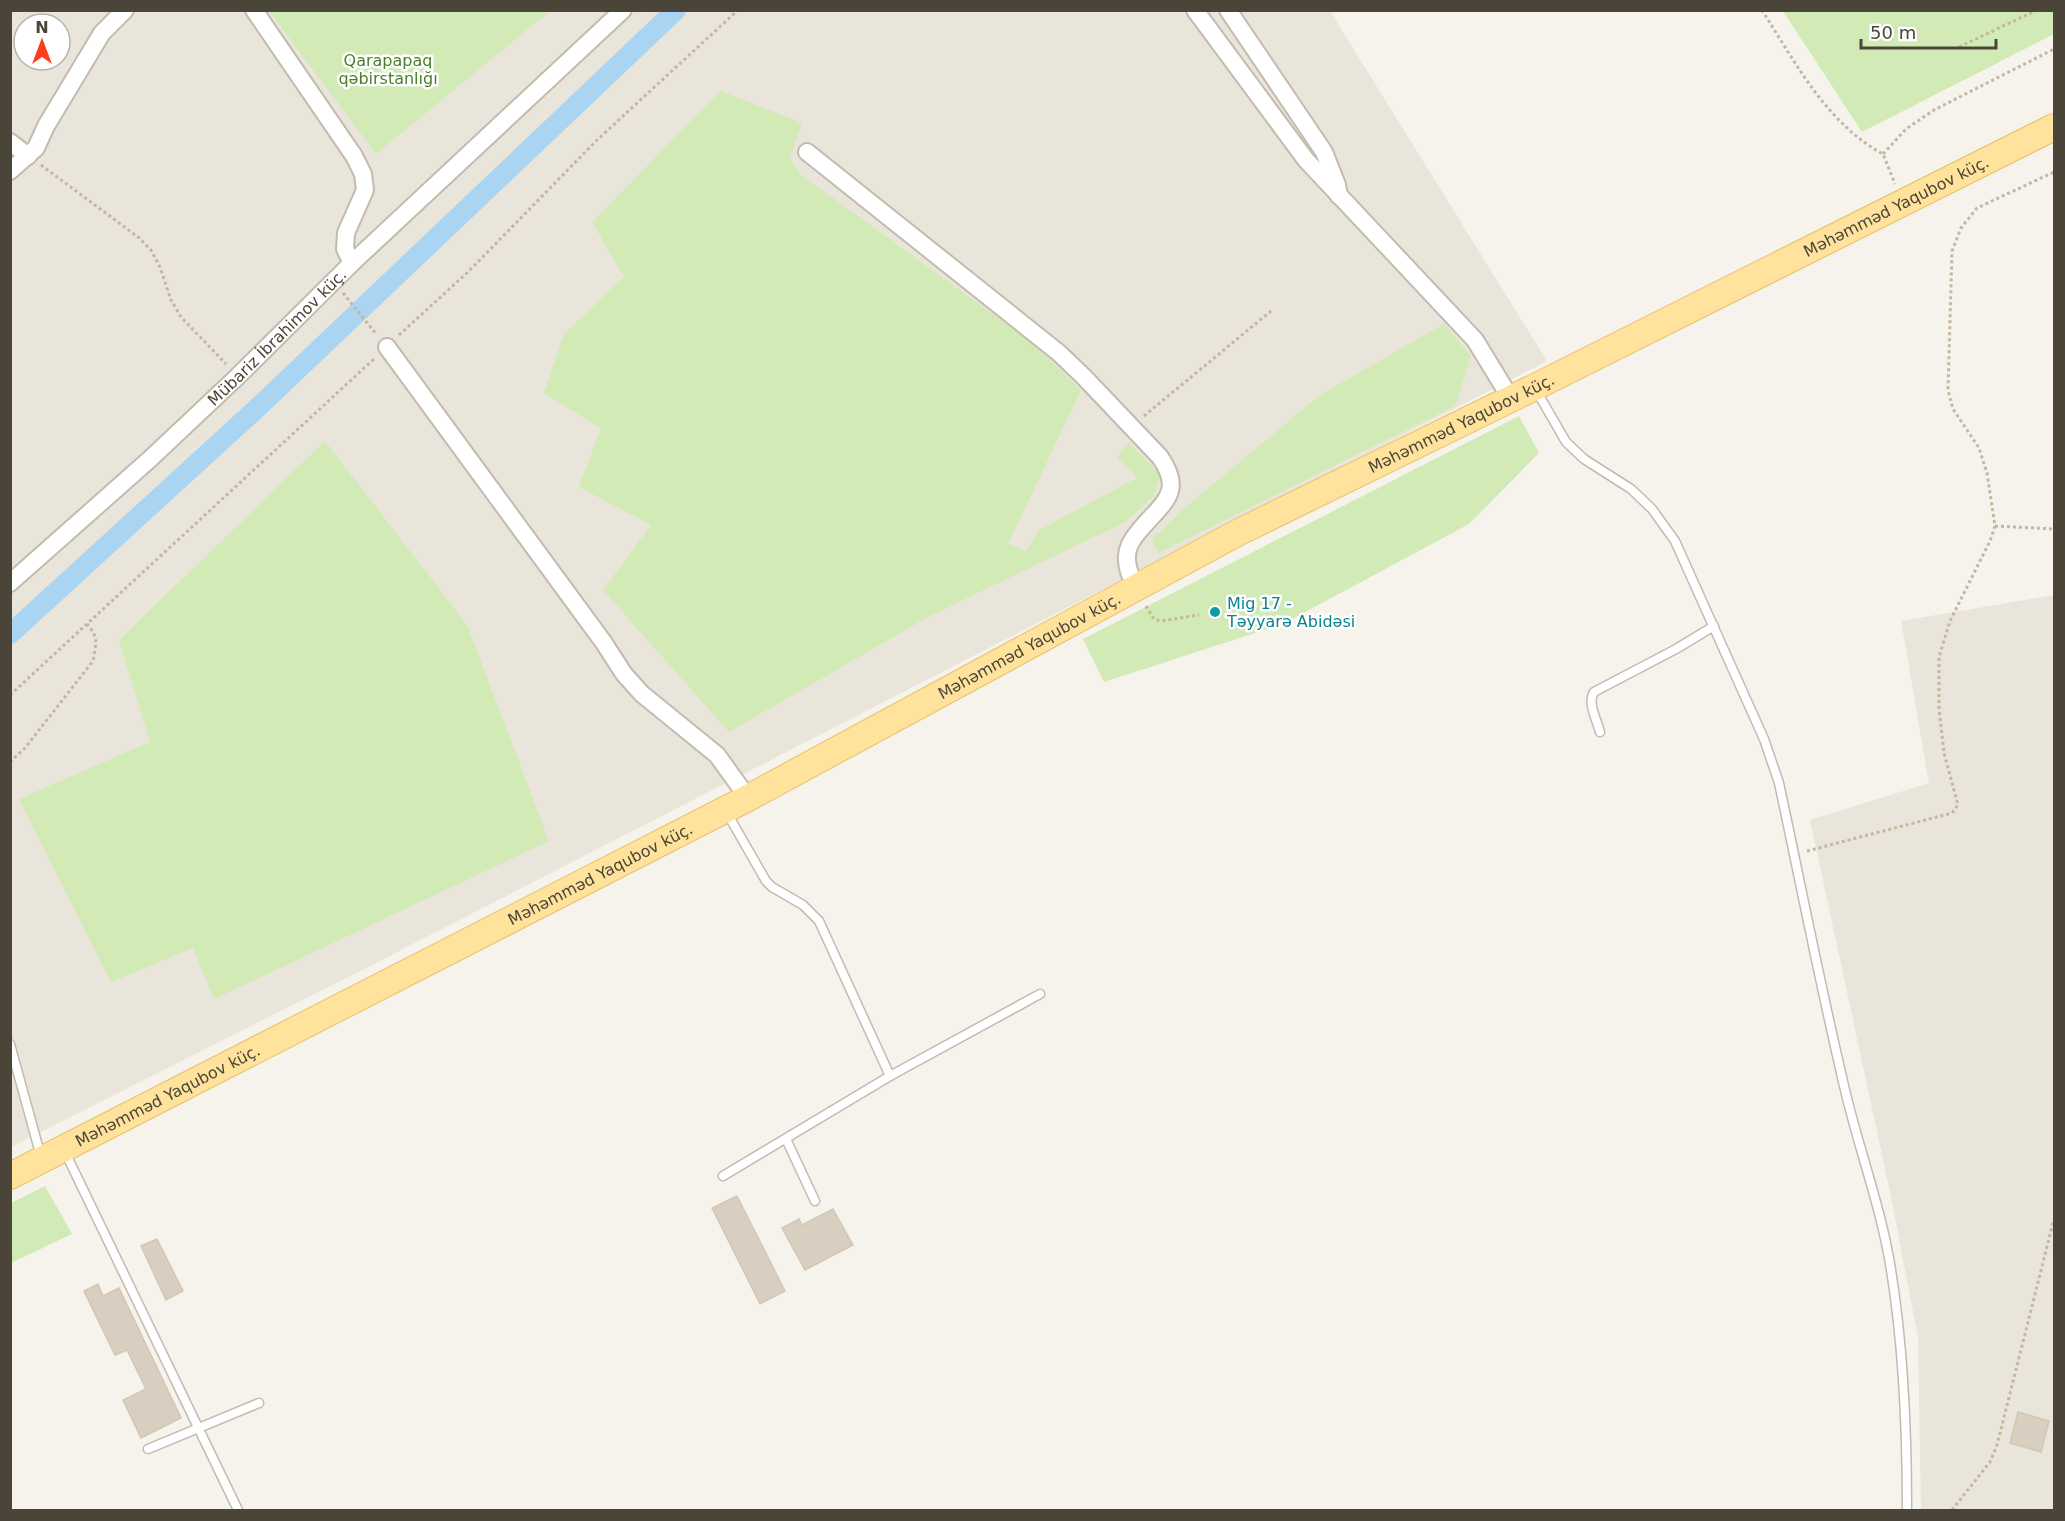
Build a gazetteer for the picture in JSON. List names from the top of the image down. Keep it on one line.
{"streets":{"main road":["Məhəmməd Yaqubov küç."],"street":["Mübariz İbrahimov küç."]},"parks":["Qarapapaq qəbirstanlığı"],"places":["Mig 17 - Təyyarə Abidəsi"],"scale_bar":"50 m","north":"top"}
